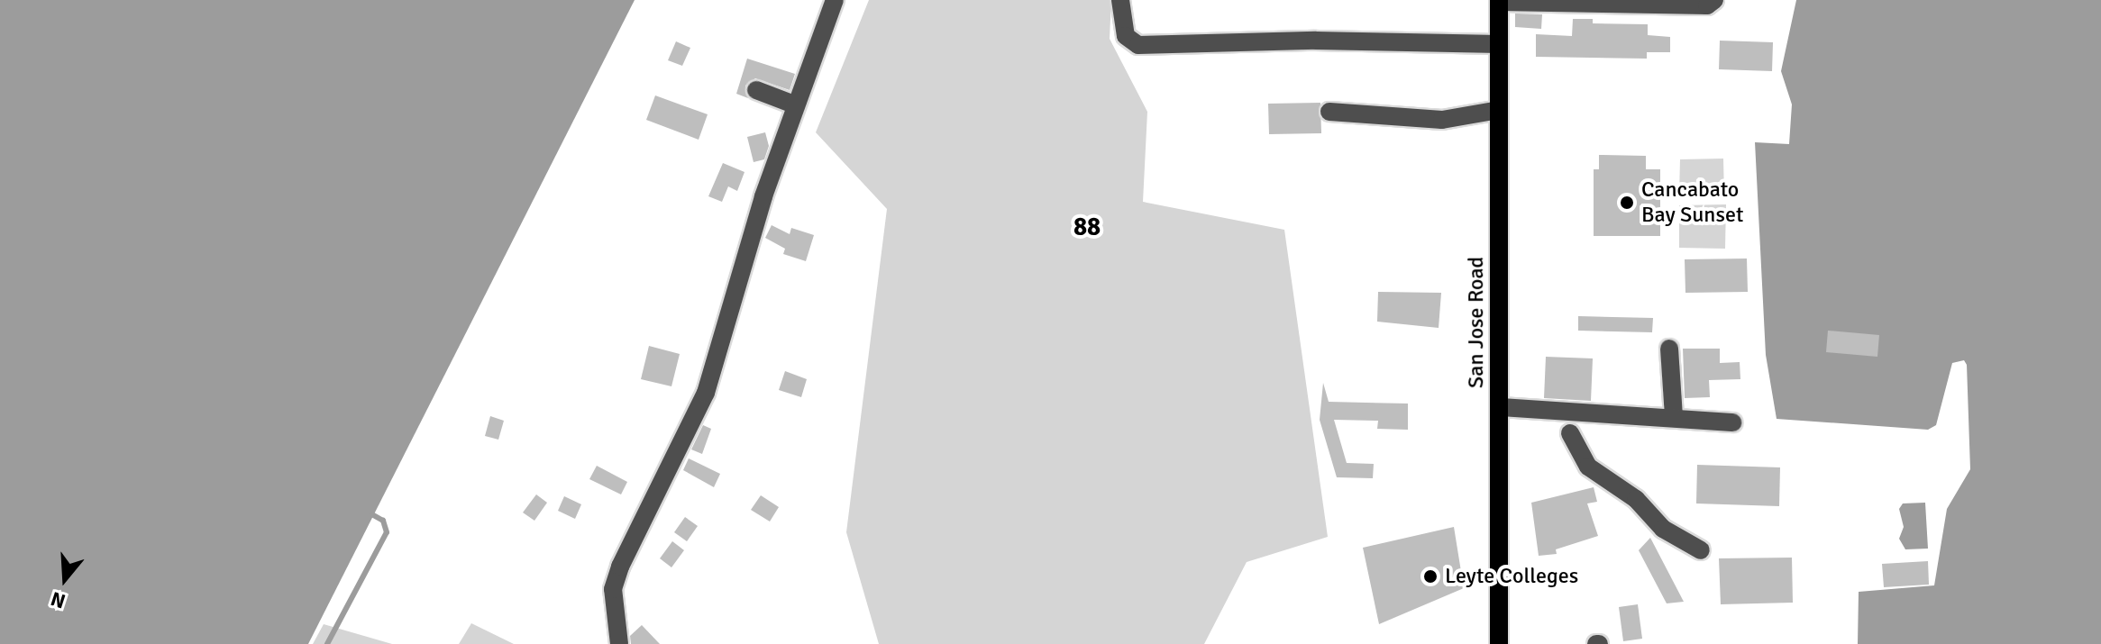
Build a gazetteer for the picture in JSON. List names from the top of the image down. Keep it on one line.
{"streets":{"main road":["San Jose Road"]},"districts":["88"],"places":["Cancabato Bay Sunset","Leyte Colleges"],"north":"bottom"}
